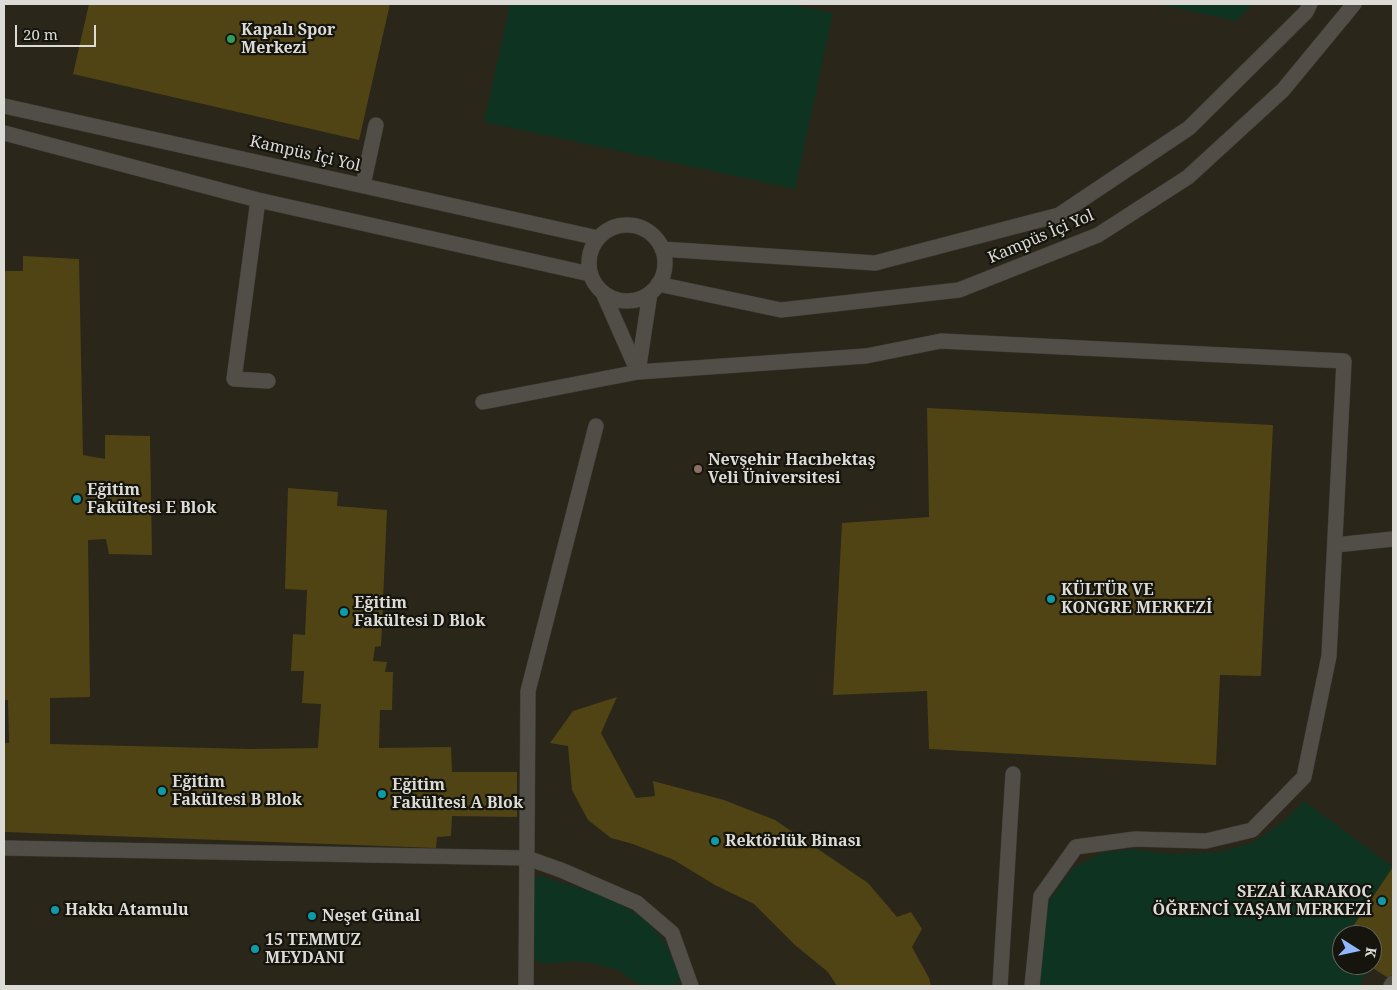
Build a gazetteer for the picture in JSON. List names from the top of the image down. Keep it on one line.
{"streets":{"street":["Kampüs İçi Yol"]},"places":["Kapalı Spor Merkezi","Nevşehir Hacıbektaş Veli Üniversitesi","Eğitim Fakültesi E Blok","KÜLTÜR VE KONGRE MERKEZİ","Eğitim Fakültesi D Blok","Eğitim Fakültesi B Blok","Eğitim Fakültesi A Blok","Rektörlük Binası","SEZAİ KARAKOÇ ÖĞRENCİ YAŞAM MERKEZİ","Hakkı Atamulu","Neşet Günal","15 TEMMUZ MEYDANI"],"scale_bar":"20 m","north":"right"}
